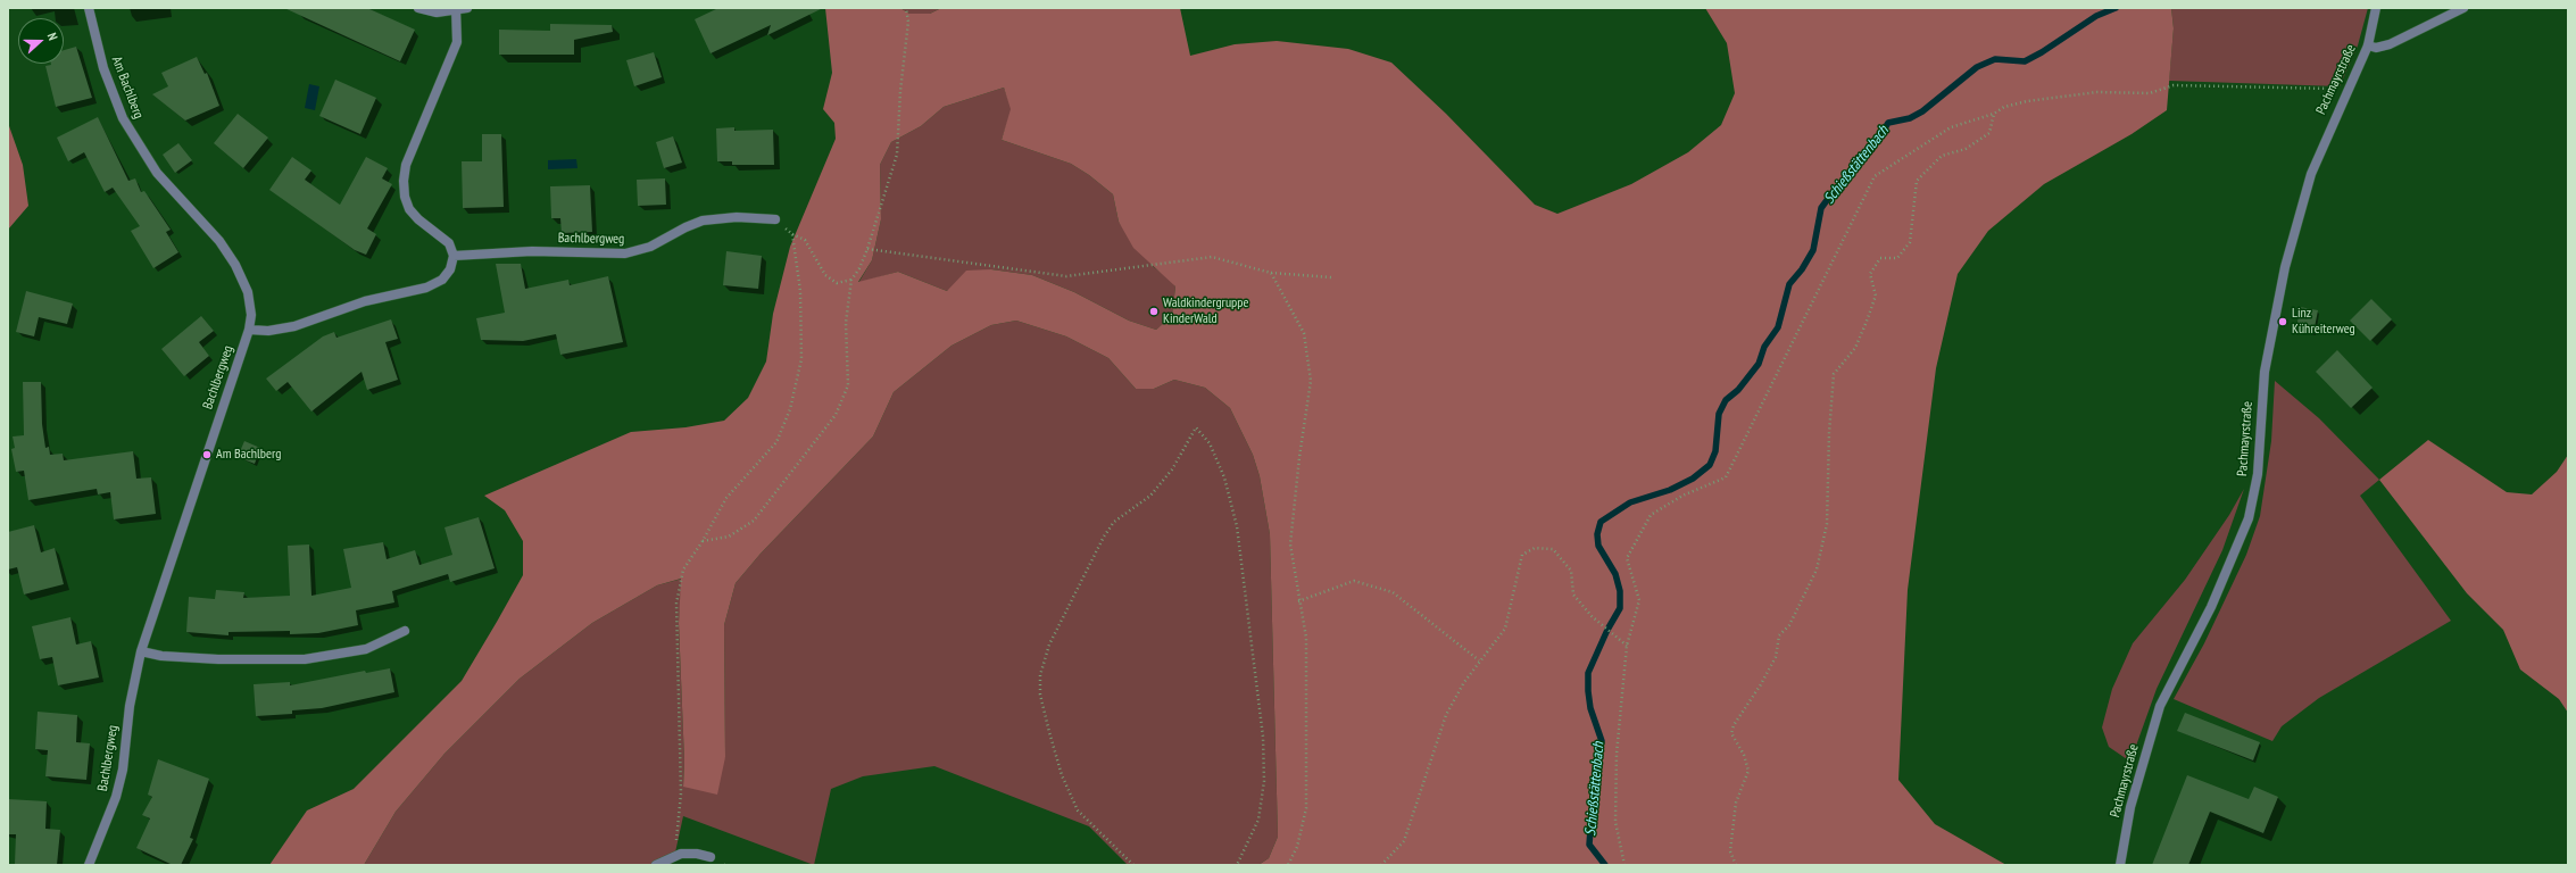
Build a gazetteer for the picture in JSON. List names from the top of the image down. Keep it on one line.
{"streets":{"street":["Pachmayrstraße","Am Bachlberg","Bachlbergweg"]},"crossings":[["Am Bachlberg","Bachlbergweg"]],"water":["Schießstättenbach"],"places":["Waldkindergruppe KinderWald","Linz Kühreiterweg","Am Bachlberg"],"north":"right"}
